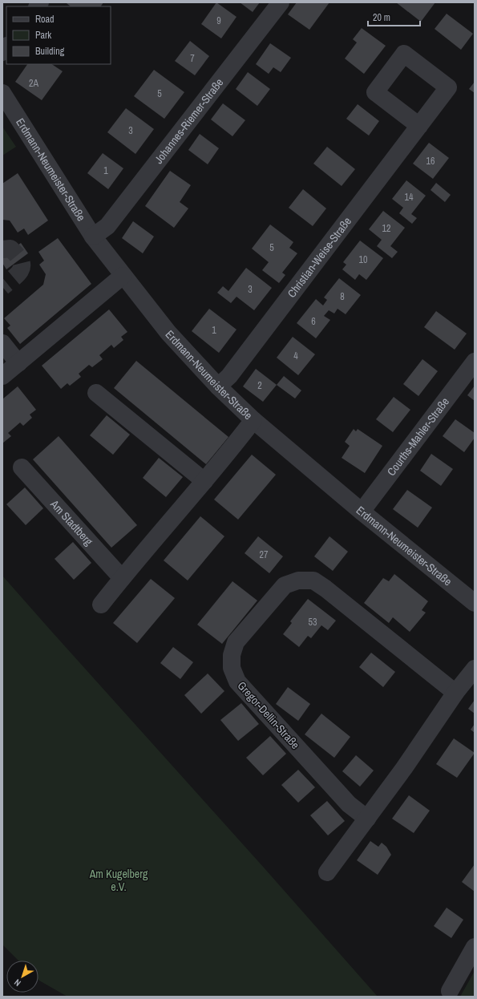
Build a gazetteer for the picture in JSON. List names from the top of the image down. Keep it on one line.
{"streets":{"street":["Johannes-Riemer-Straße","Erdmann-Neumeister-Straße","Christian-Weise-Straße","Courths-Mahler-Straße","Am Stadtberg","Gregor-Dellin-Straße"]},"crossings":[["Johannes-Riemer-Straße","Erdmann-Neumeister-Straße"],["Erdmann-Neumeister-Straße","Christian-Weise-Straße"],["Erdmann-Neumeister-Straße","Courths-Mahler-Straße"]],"parks":["Am Kugelberg e.V."],"house_numbers":["9","7","2A","5","3","16","1","14","12","5","10","3","8","6","1","4","2","27","53"],"legend":["Road","Park","Building"],"scale_bar":"20 m","north":"bottom left"}
